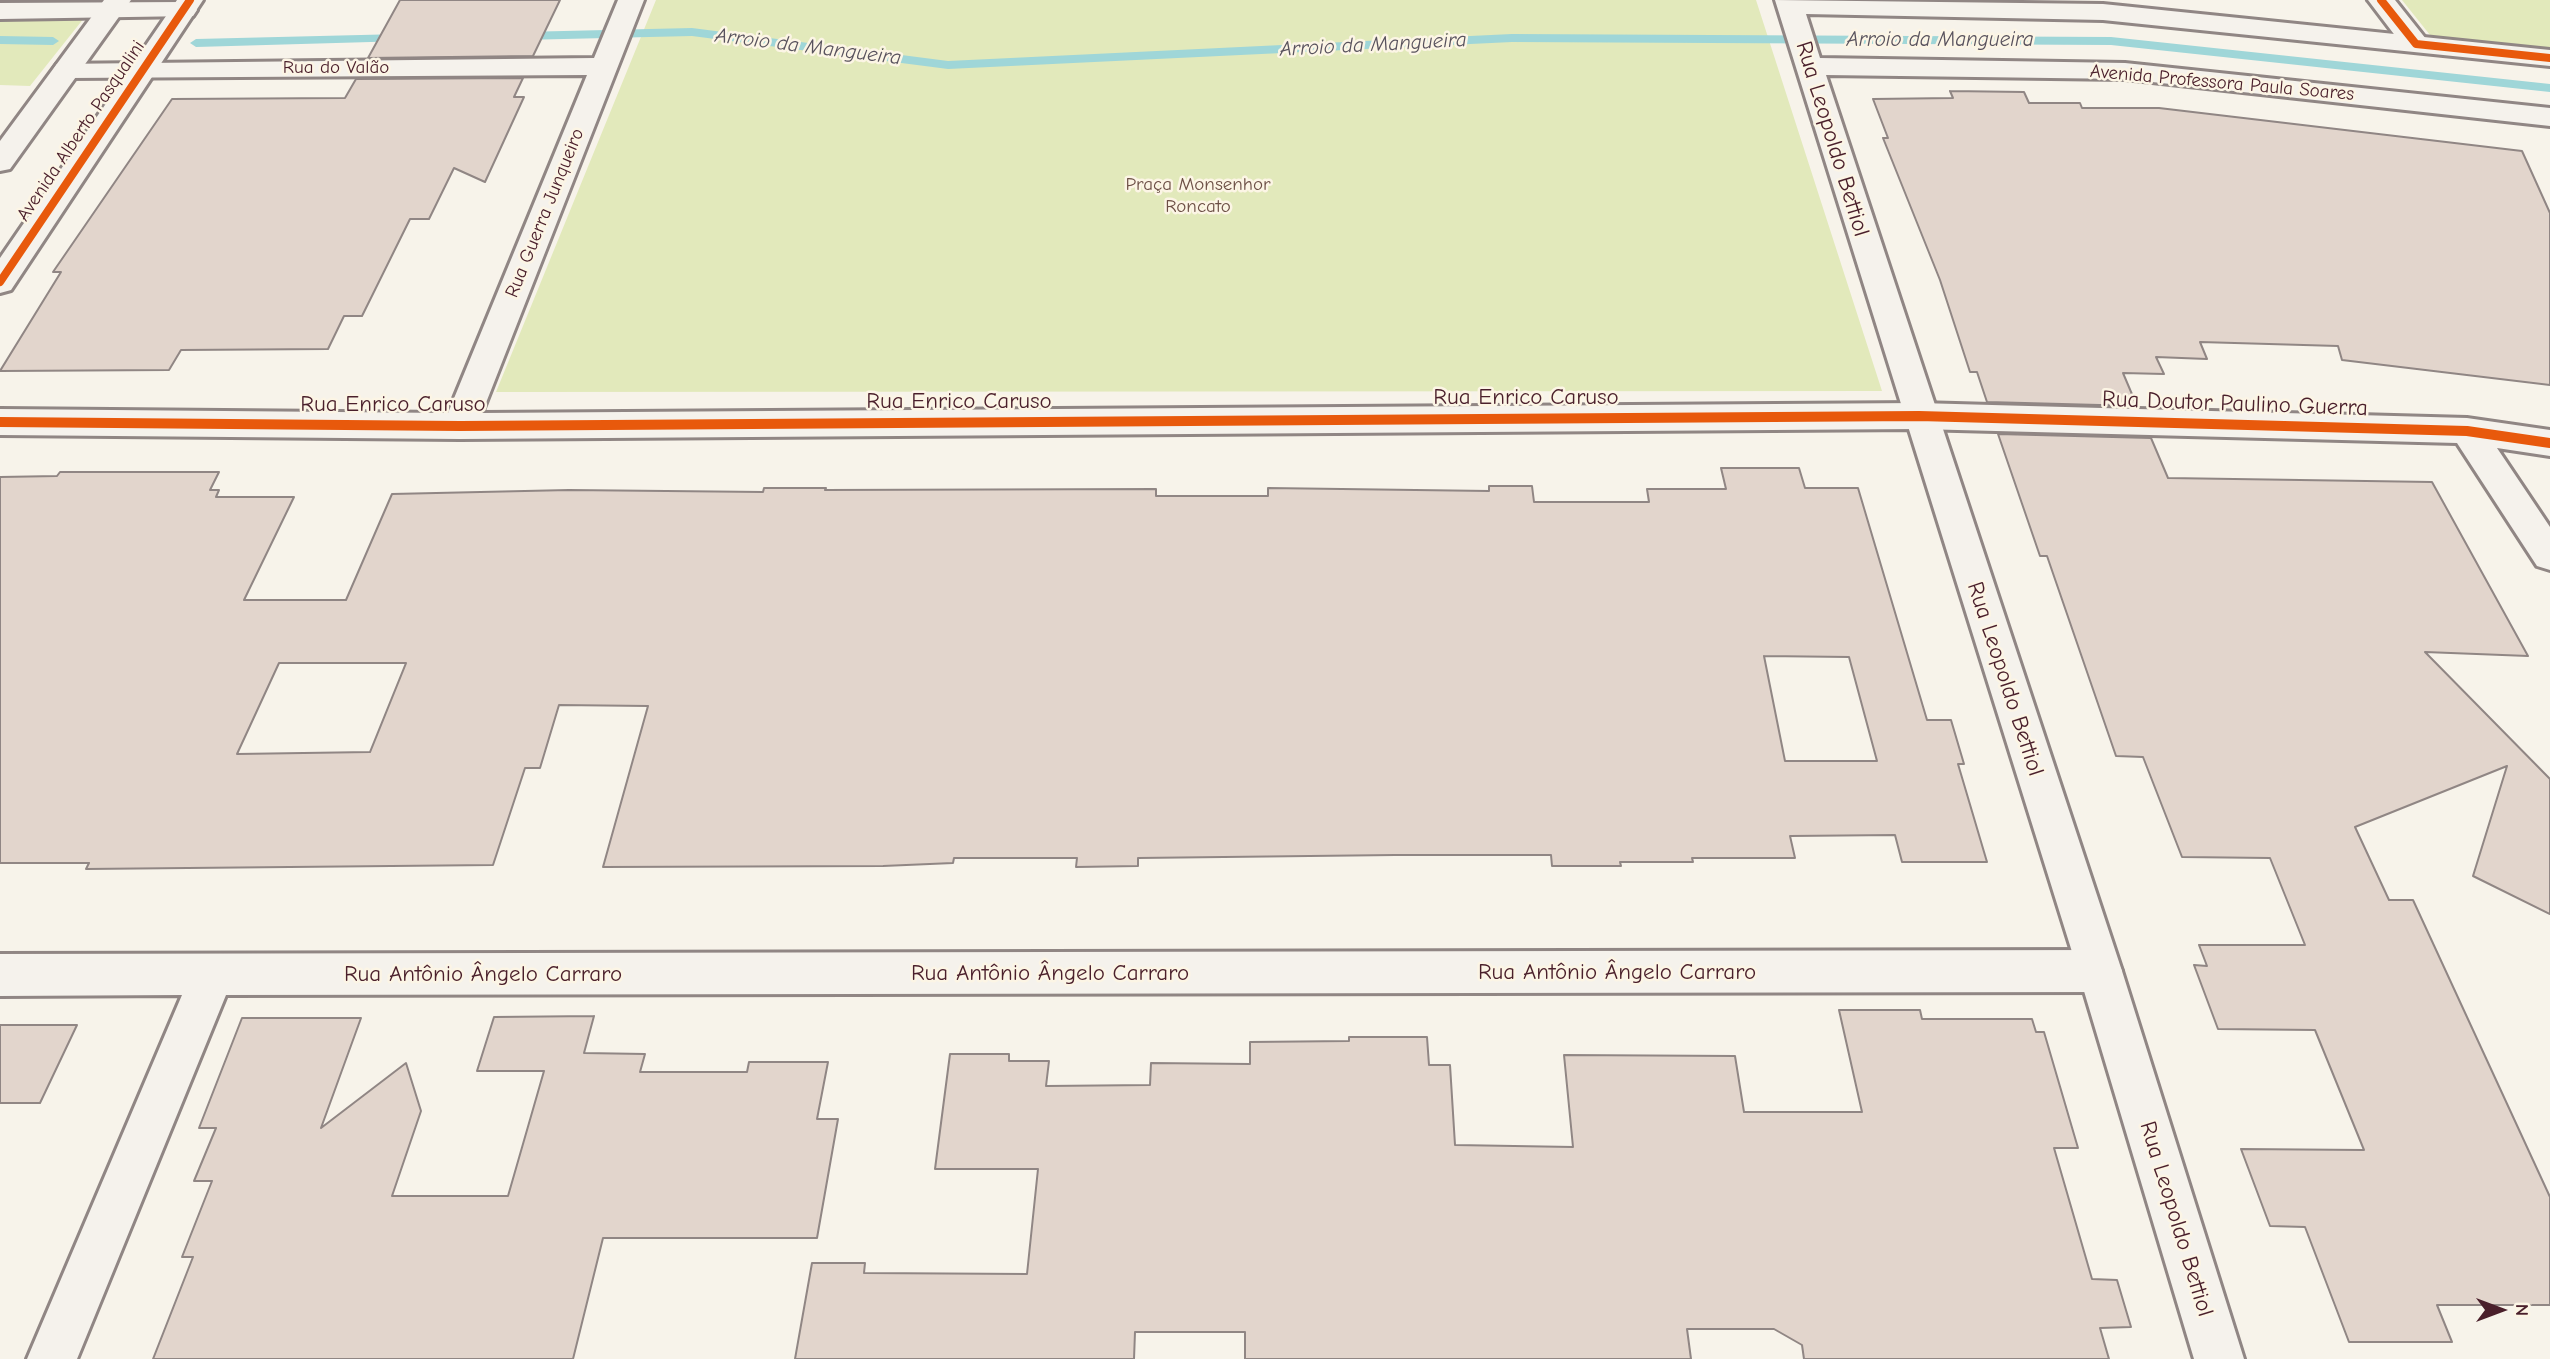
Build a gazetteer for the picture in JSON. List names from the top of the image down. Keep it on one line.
{"streets":{"street":["Rua do Valão","Avenida Professora Paula Soares","Avenida Alberto Pasqualini","Rua Leopoldo Bettiol","Rua Guerra Junqueiro","Rua Enrico Caruso","Rua Doutor Paulino Guerra","Rua Antônio Ângelo Carraro"]},"crossings":[["Rua do Valão","Avenida Alberto Pasqualini"],["Rua do Valão","Rua Guerra Junqueiro"],["Avenida Professora Paula Soares","Rua Leopoldo Bettiol"],["Rua Leopoldo Bettiol","Rua Enrico Caruso"],["Rua Leopoldo Bettiol","Rua Doutor Paulino Guerra"],["Rua Leopoldo Bettiol","Rua Antônio Ângelo Carraro"],["Rua Guerra Junqueiro","Rua Enrico Caruso"],["Rua Enrico Caruso","Rua Doutor Paulino Guerra"]],"water":["Arroio da Mangueira"],"parks":["Praça Monsenhor Roncato"],"north":"right"}
